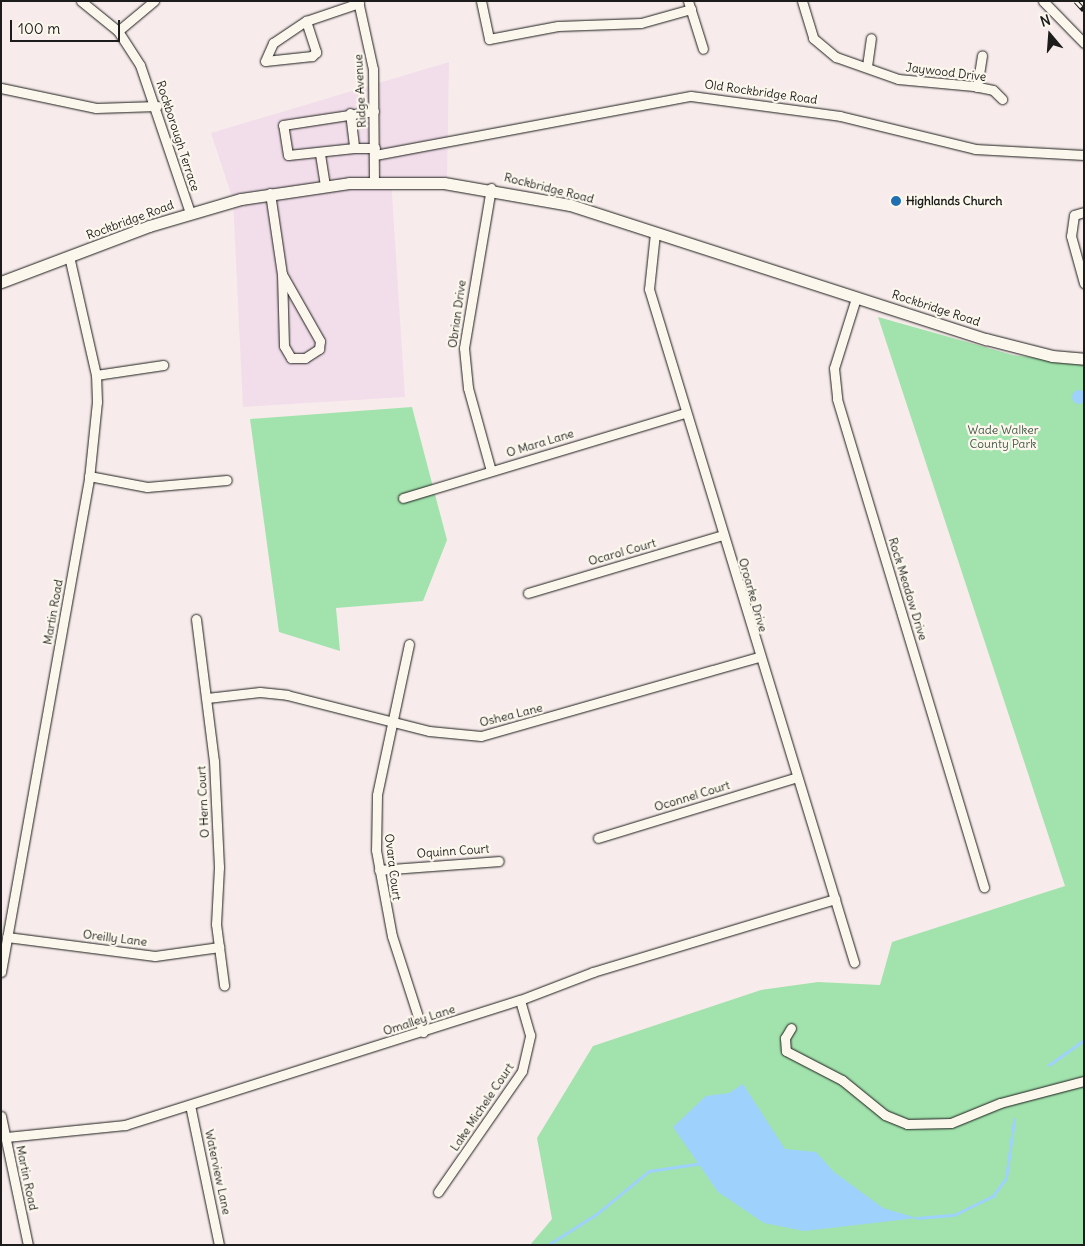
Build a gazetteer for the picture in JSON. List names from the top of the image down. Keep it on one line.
{"streets":{"main road":["Rockbridge Road"],"street":["Jaywood Drive","Ridge Avenue","Old Rockbridge Road","Rockborough Terrace","Obrian Drive","O Mara Lane","Ocarol Court","Rock Meadow Drive","Oroarke Drive","Martin Road","Oshea Lane","Oconnel Court","O Hern Court","Oquinn Court","Ovara Court","Oreilly Lane","Omalley Lane","Lake Michele Court","Waterview Lane"]},"crossings":[["Ridge Avenue","Old Rockbridge Road"],["Ridge Avenue","Rockbridge Road"],["Rockborough Terrace","Rockbridge Road"],["Rockbridge Road","Obrian Drive"],["Rockbridge Road","Rock Meadow Drive"],["Rockbridge Road","Oroarke Drive"],["Rockbridge Road","Martin Road"],["Obrian Drive","O Mara Lane"],["O Mara Lane","Oroarke Drive"],["Ocarol Court","Oroarke Drive"],["Oroarke Drive","Oshea Lane"],["Oroarke Drive","Oconnel Court"],["Oroarke Drive","Omalley Lane"],["Martin Road","Oreilly Lane"],["Martin Road","Omalley Lane"],["Oshea Lane","O Hern Court"],["Oshea Lane","Ovara Court"],["O Hern Court","Oreilly Lane"],["Oquinn Court","Ovara Court"],["Ovara Court","Omalley Lane"],["Omalley Lane","Lake Michele Court"],["Omalley Lane","Waterview Lane"]],"parks":["Wade Walker County Park"],"places":["Highlands Church"],"scale_bar":"100 m","north":"top"}
